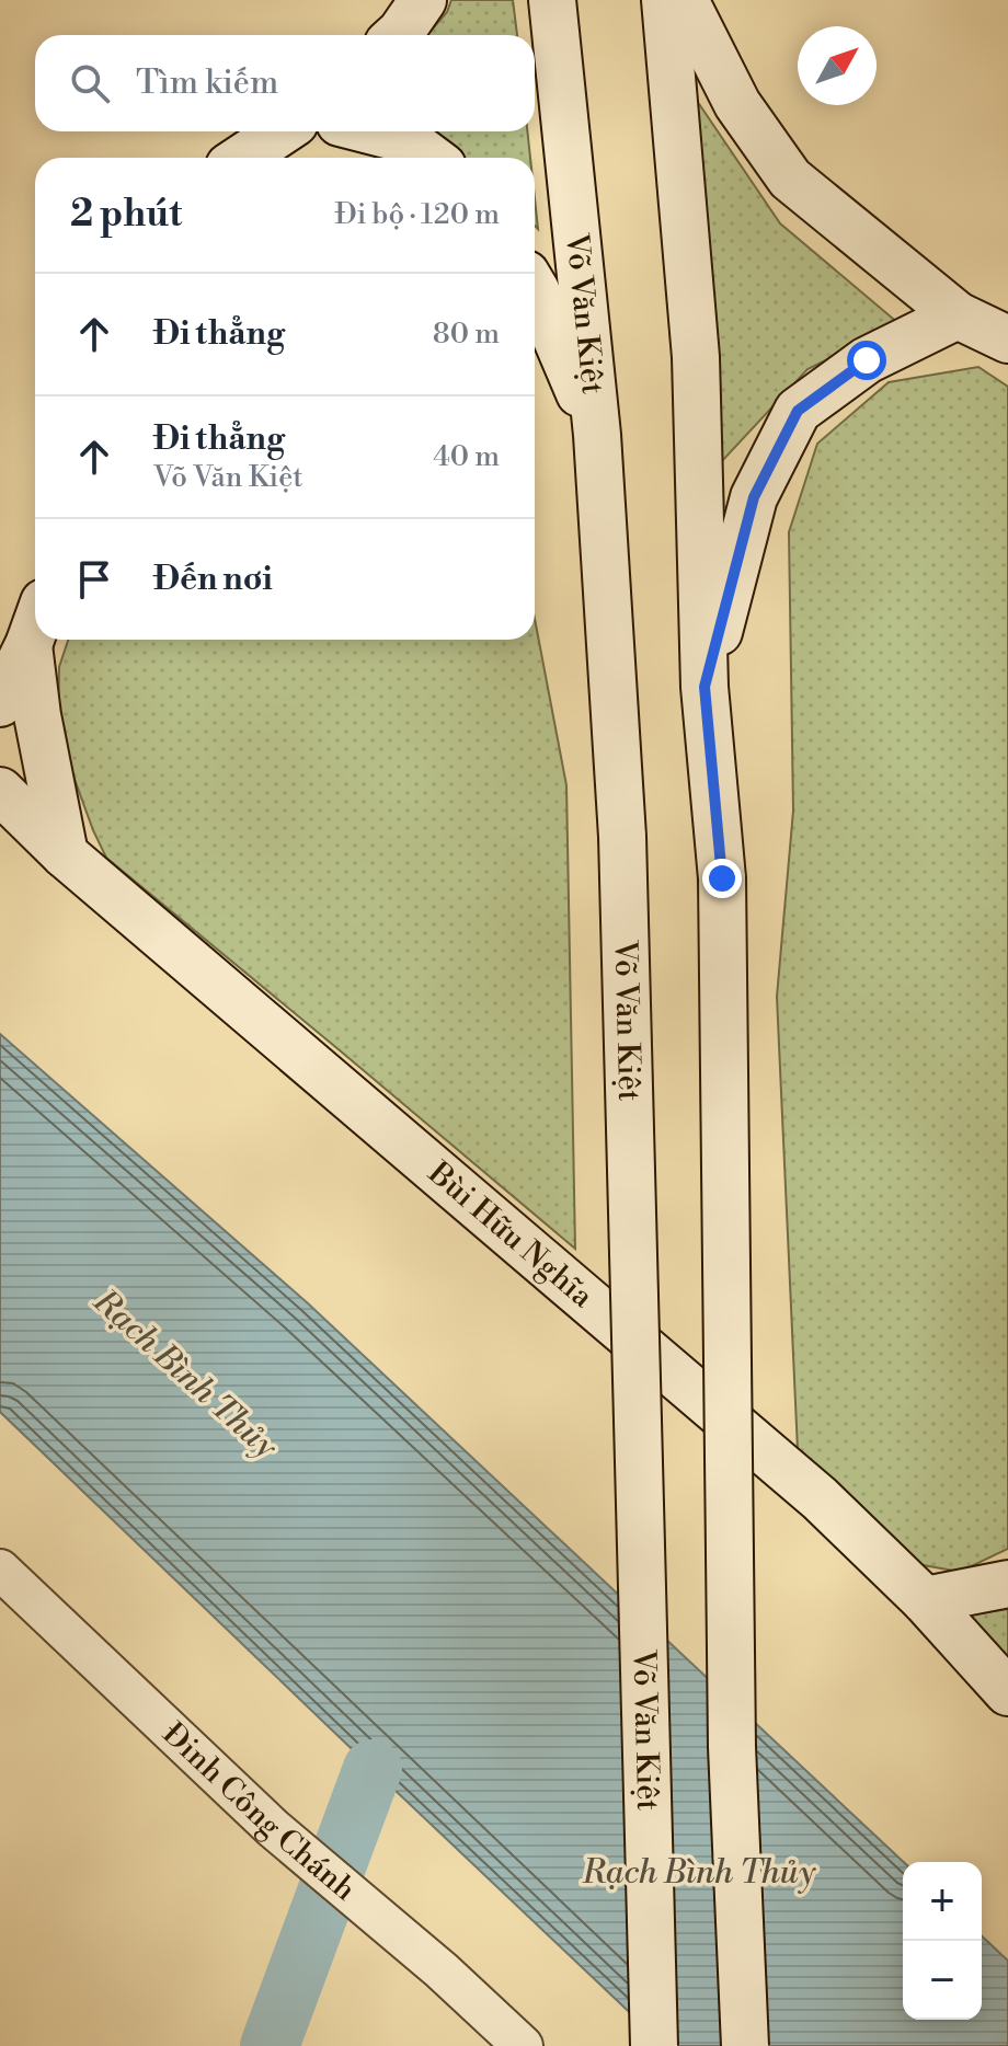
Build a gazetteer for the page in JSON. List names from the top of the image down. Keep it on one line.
{"streets":{"main road":["Võ Văn Kiệt","Bùi Hữu Nghĩa"],"street":["Đinh Công Chánh"]},"water":["Rạch Bình Thủy"],"north":"top right","page":{"search":"Tìm kiếm","heading":["2 phút","Đi bộ · 120 m"],"list":[["Đi thẳng","80 m"],["Đi thẳng","Võ Văn Kiệt","40 m"],"Đến nơi"],"map_buttons":["+","−"]}}
